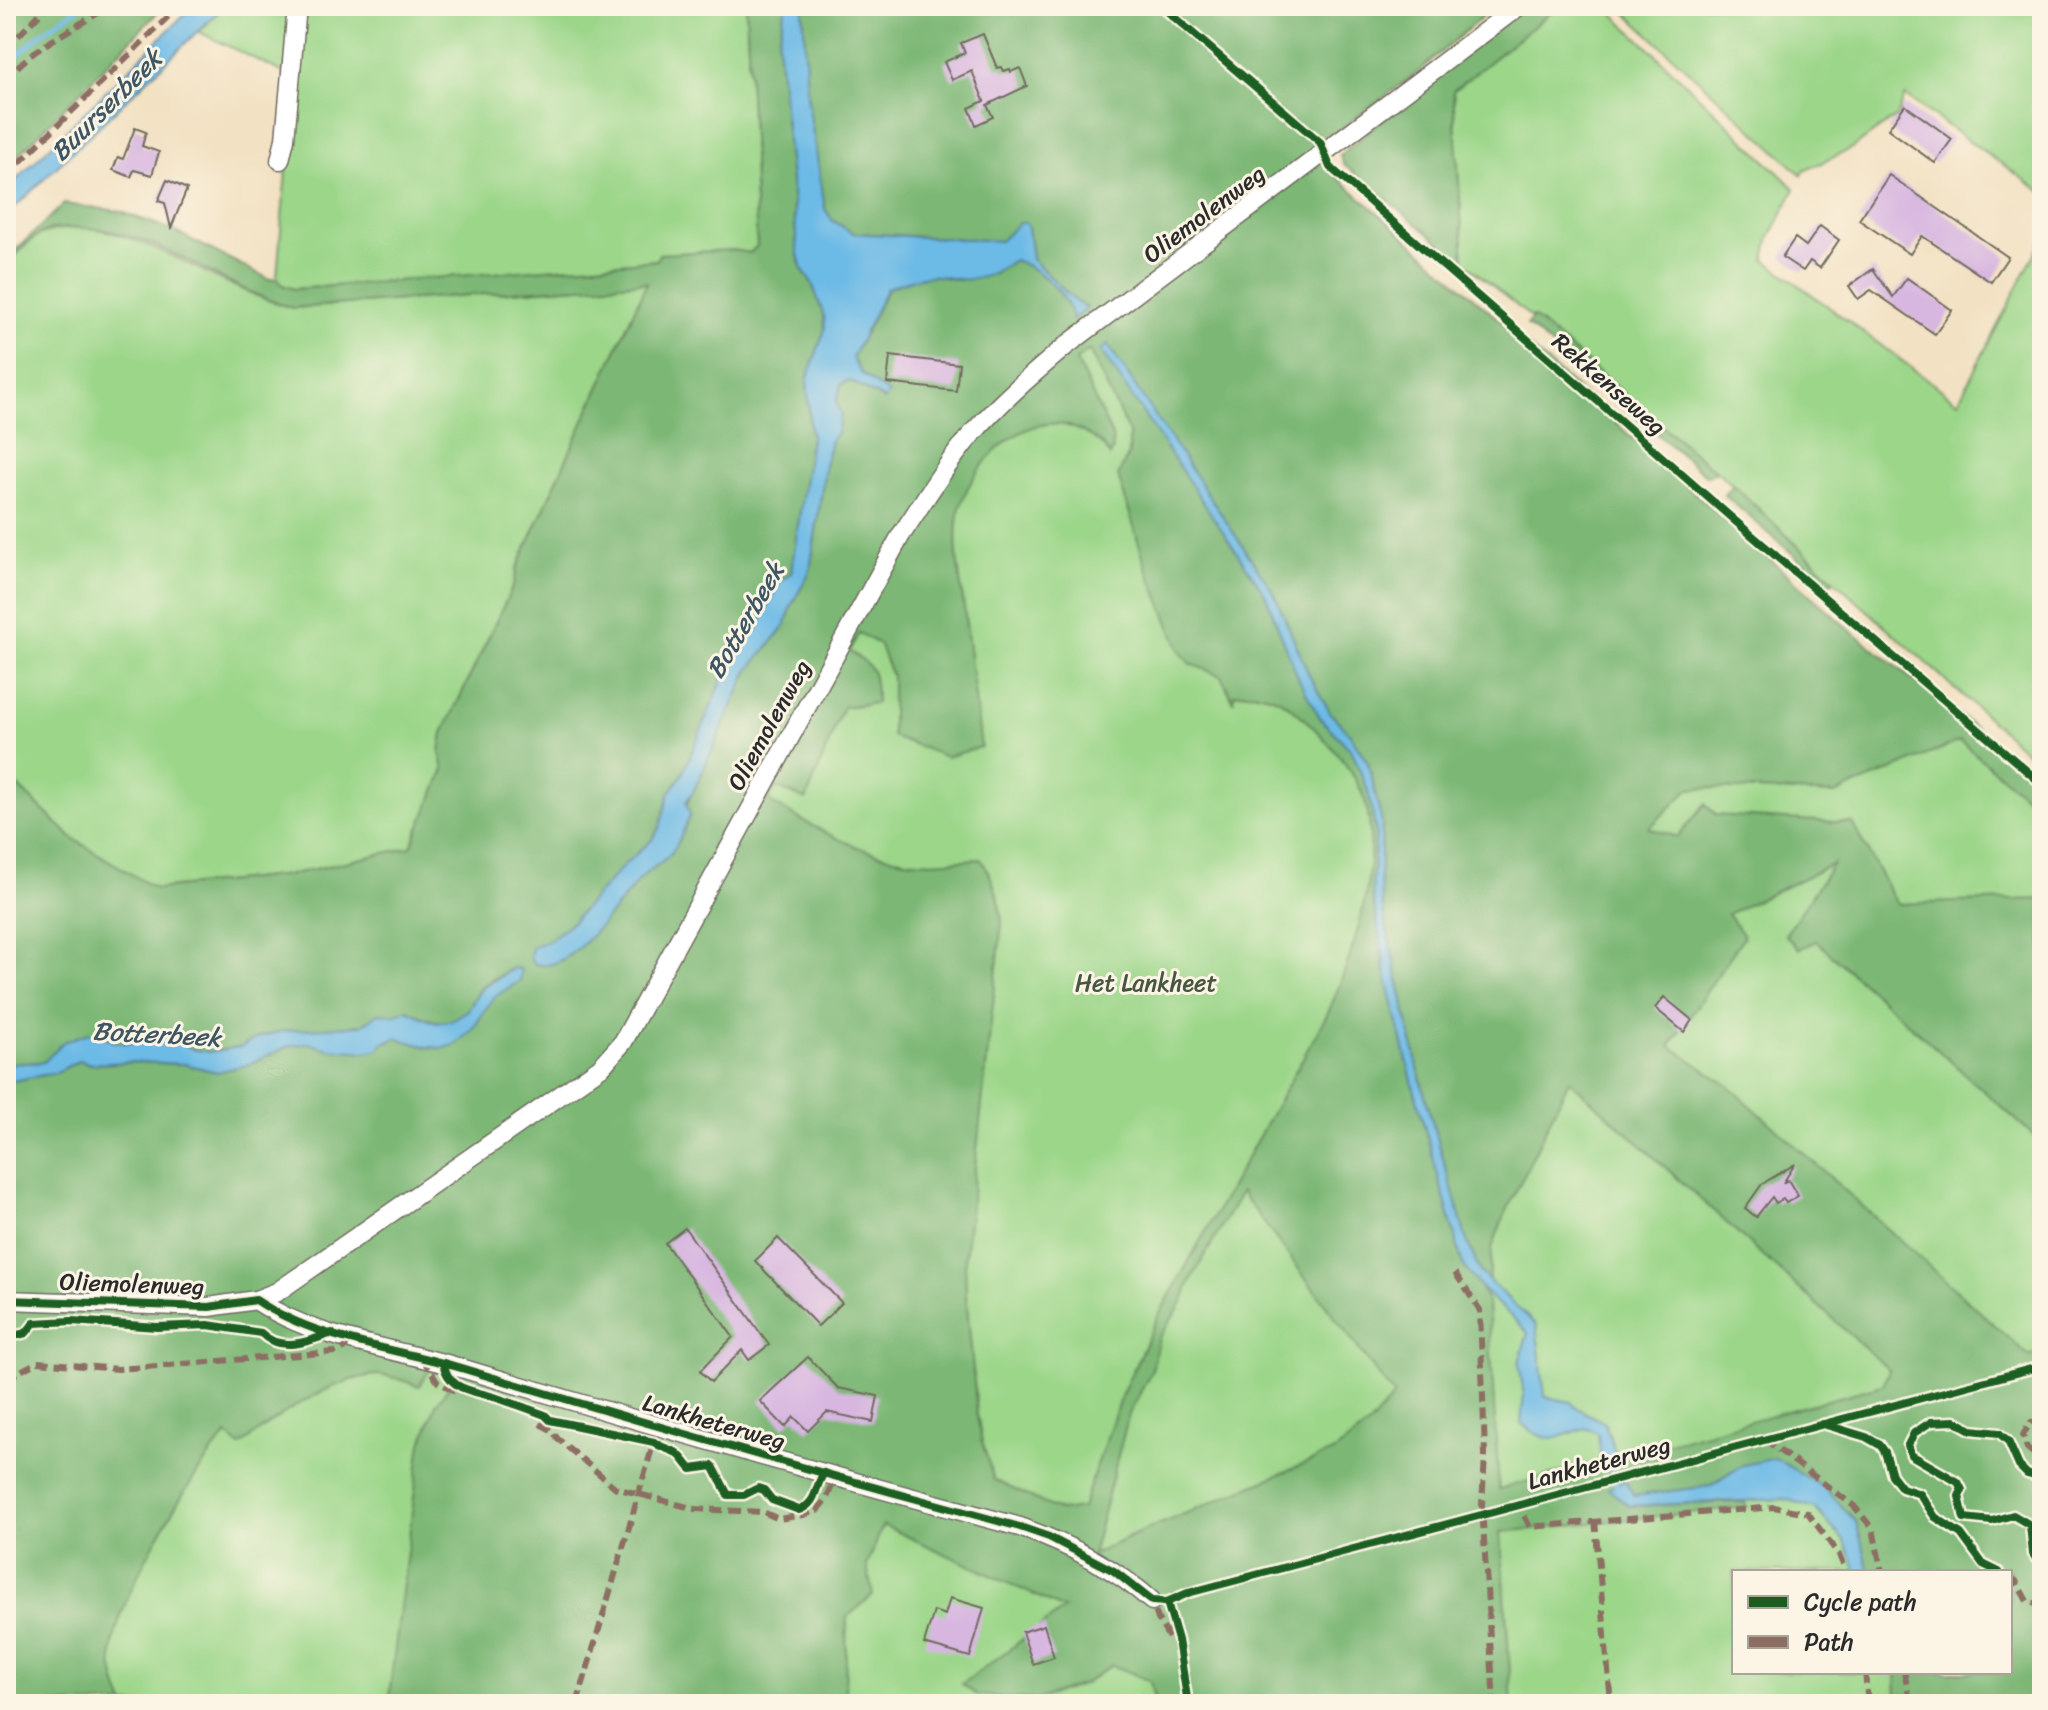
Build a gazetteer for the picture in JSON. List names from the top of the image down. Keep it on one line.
{"streets":{"street":["Oliemolenweg","Lankheterweg"],"cycle path":["Rekkenseweg"]},"crossings":[["Oliemolenweg","Lankheterweg"]],"water":["Buurserbeek","Botterbeek"],"parks":["Het Lankheet"],"legend":["Cycle path","Path"]}
